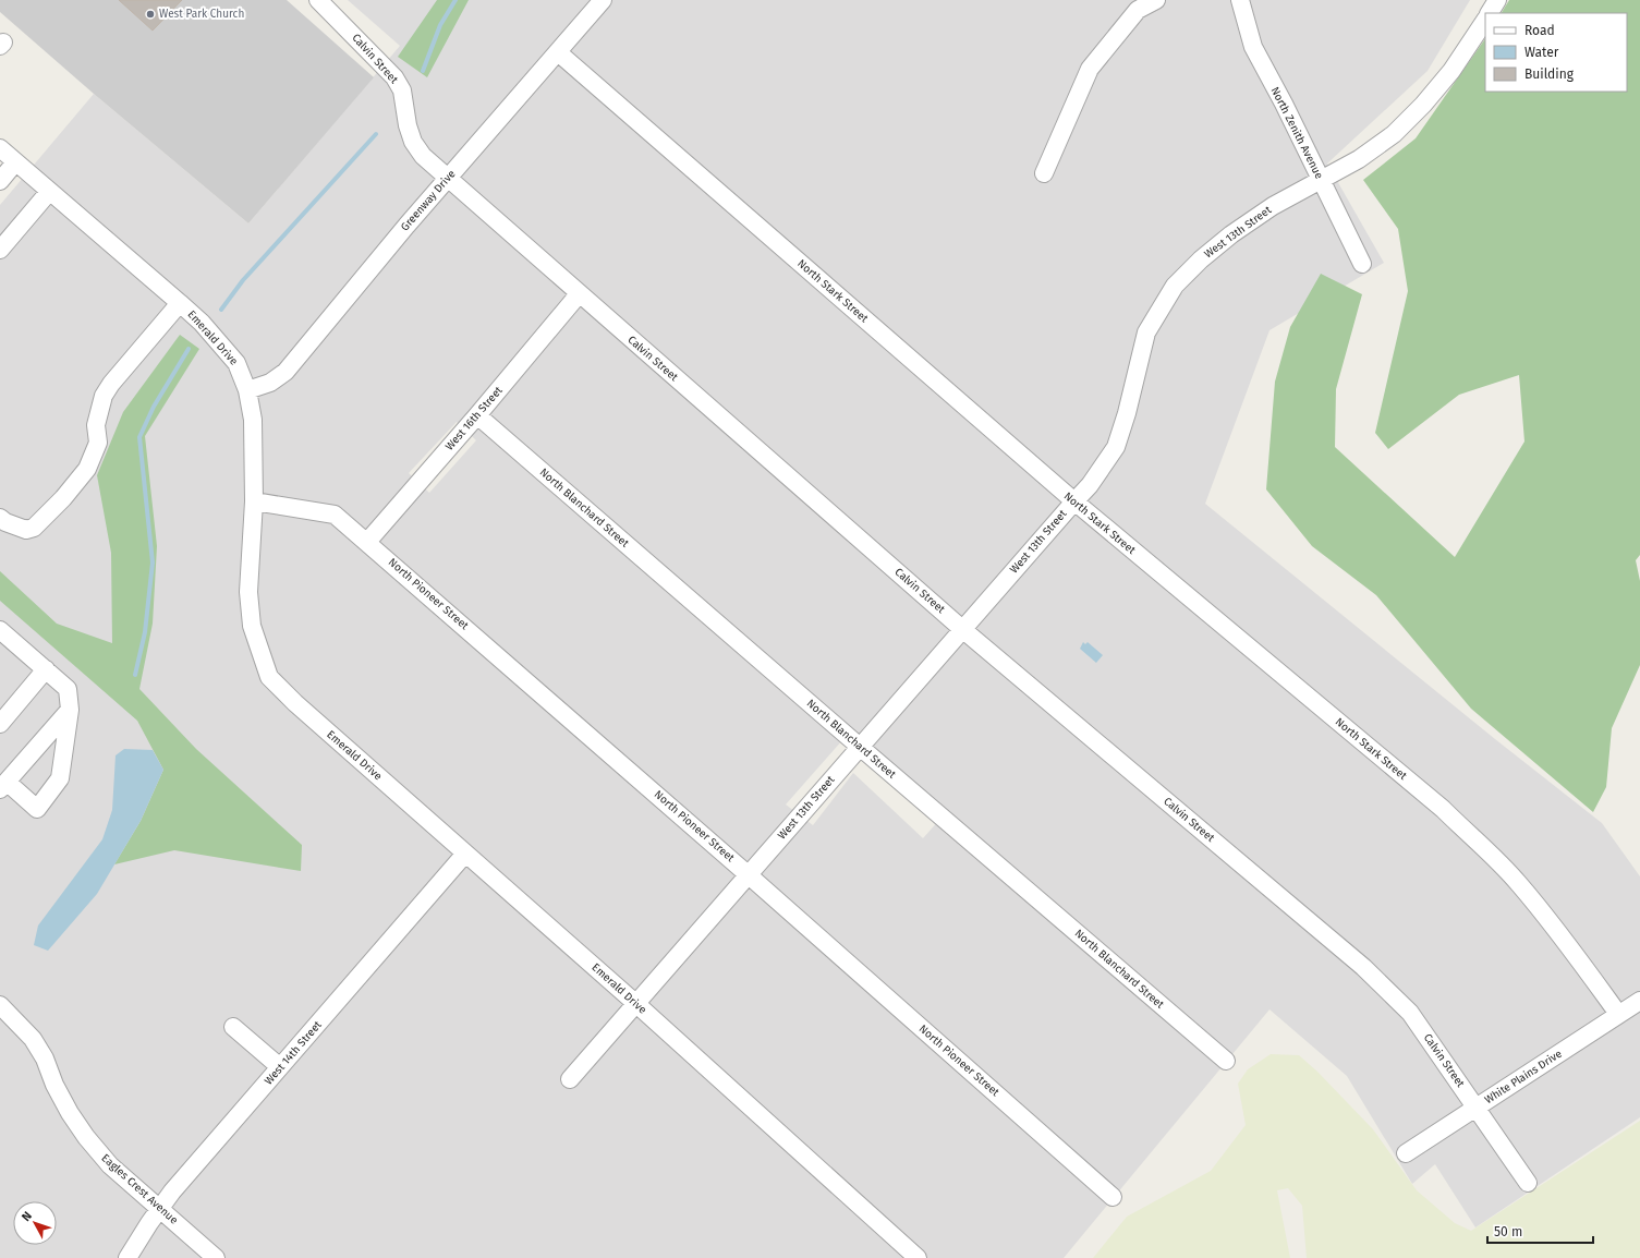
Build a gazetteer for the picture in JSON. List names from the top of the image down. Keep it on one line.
{"streets":{"street":["Calvin Street","North Zenith Avenue","Greenway Drive","West 13th Street","North Stark Street","Emerald Drive","West 16th Street","North Blanchard Street","North Pioneer Street","West 14th Street","White Plains Drive","Eagles Crest Avenue"]},"crossings":[["Calvin Street","Greenway Drive"],["Calvin Street","West 13th Street"],["Calvin Street","West 16th Street"],["Calvin Street","White Plains Drive"],["North Zenith Avenue","West 13th Street"],["Greenway Drive","North Stark Street"],["Greenway Drive","Emerald Drive"],["West 13th Street","North Stark Street"],["West 13th Street","Emerald Drive"],["West 13th Street","North Blanchard Street"],["West 13th Street","North Pioneer Street"],["North Stark Street","White Plains Drive"],["Emerald Drive","North Pioneer Street"],["Emerald Drive","West 14th Street"],["West 16th Street","North Blanchard Street"],["West 16th Street","North Pioneer Street"],["West 14th Street","Eagles Crest Avenue"]],"places":["West Park Church"],"legend":["Road","Water","Building"],"scale_bar":"50 m","north":"top left"}
